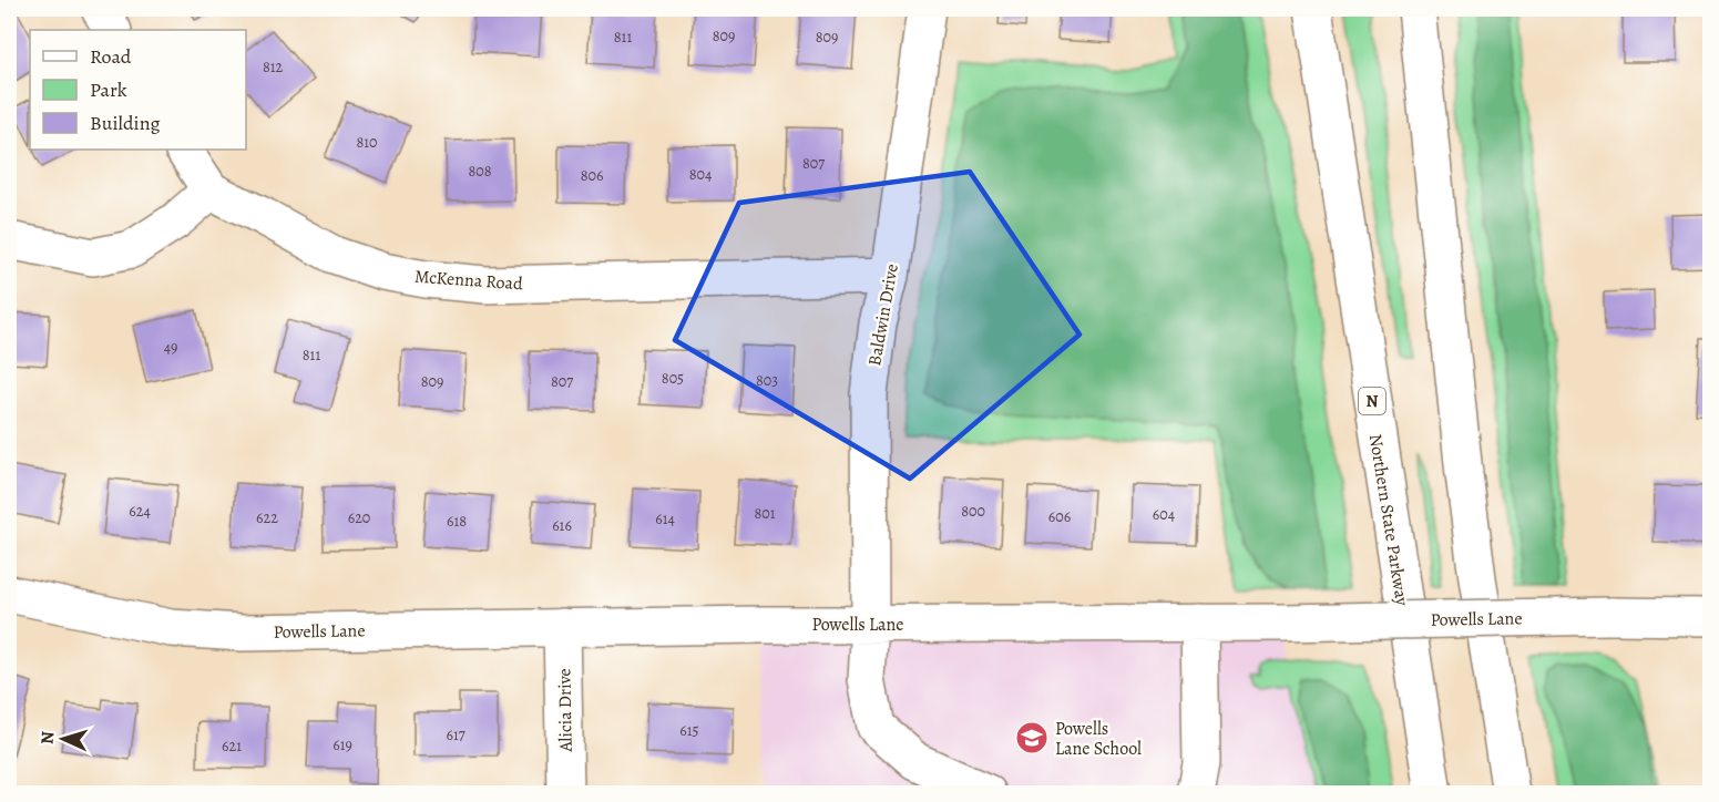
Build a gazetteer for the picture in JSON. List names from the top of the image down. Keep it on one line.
{"streets":{"main road":["McKenna Road","Baldwin Drive","N","Northern State Parkway","Powells Lane","Alicia Drive"]},"crossings":[["McKenna Road","Baldwin Drive"],["Baldwin Drive","Powells Lane"],["Powells Lane","Alicia Drive"]],"places":{"school or university":["Powells Lane School"]},"house_numbers":["809","811","809","812","810","807","808","804","806","49","811","805","803","809","807","624","800","801","604","606","622","620","614","618","616","615","617","619","621"],"legend":["Road","Park","Building"],"north":"left"}
